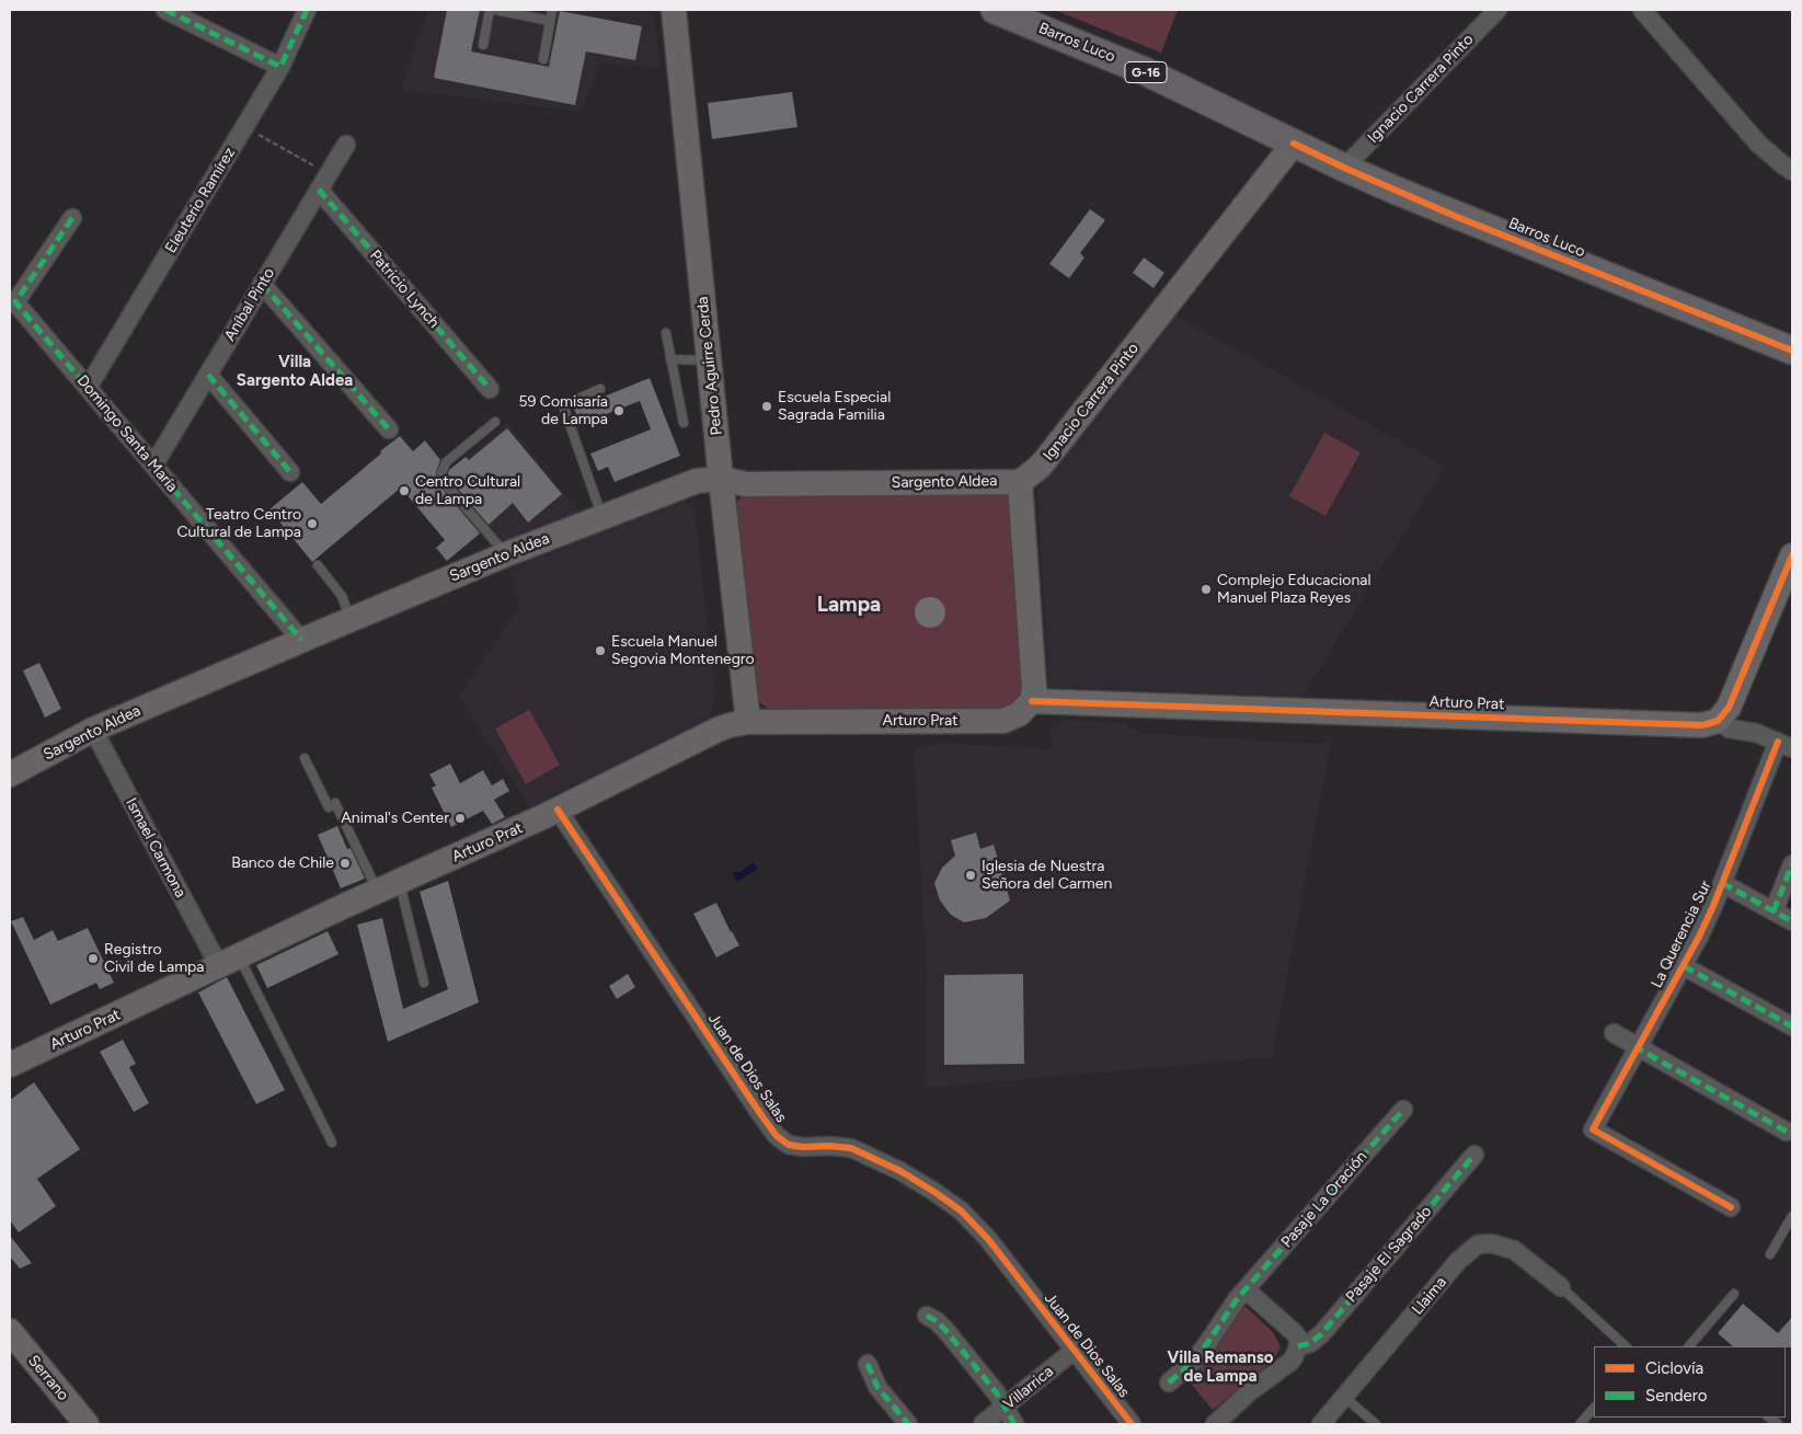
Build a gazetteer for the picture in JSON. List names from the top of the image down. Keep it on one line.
{"streets":{"main road":["Barros Luco","G-16","Ignacio Carrera Pinto","Pedro Aguirre Cerda","Sargento Aldea","Arturo Prat","Serrano"],"street":["Eleuterio Ramírez","Patricio Lynch","Aníbal Pinto","Domingo Santa María","Ismael Carmona","La Querencia Sur","Juan de Dios Salas","Pasaje La Oración","Pasaje El Sagrado","Llaima","Villarrica"]},"crossings":[["Barros Luco","Ignacio Carrera Pinto"],["Ignacio Carrera Pinto","Sargento Aldea"],["Eleuterio Ramírez","Domingo Santa María"],["Patricio Lynch","Aníbal Pinto"],["Aníbal Pinto","Domingo Santa María"],["Pedro Aguirre Cerda","Sargento Aldea"],["Pedro Aguirre Cerda","Arturo Prat"],["Domingo Santa María","Sargento Aldea"],["Sargento Aldea","Ismael Carmona"],["Arturo Prat","Ismael Carmona"],["Arturo Prat","Juan de Dios Salas"],["Juan de Dios Salas","Villarrica"]],"districts":["Villa Sargento Aldea","Lampa","Villa Remanso de Lampa"],"places":["Escuela Especial Sagrada Familia","59 Comisaría de Lampa","Centro Cultural de Lampa","Teatro Centro Cultural de Lampa","Complejo Educacional Manuel Plaza Reyes","Escuela Manuel Segovia Montenegro","Animal's Center","Banco de Chile","Iglesia de Nuestra Señora del Carmen","Registro Civil de Lampa"],"legend":["Ciclovía","Sendero"]}
